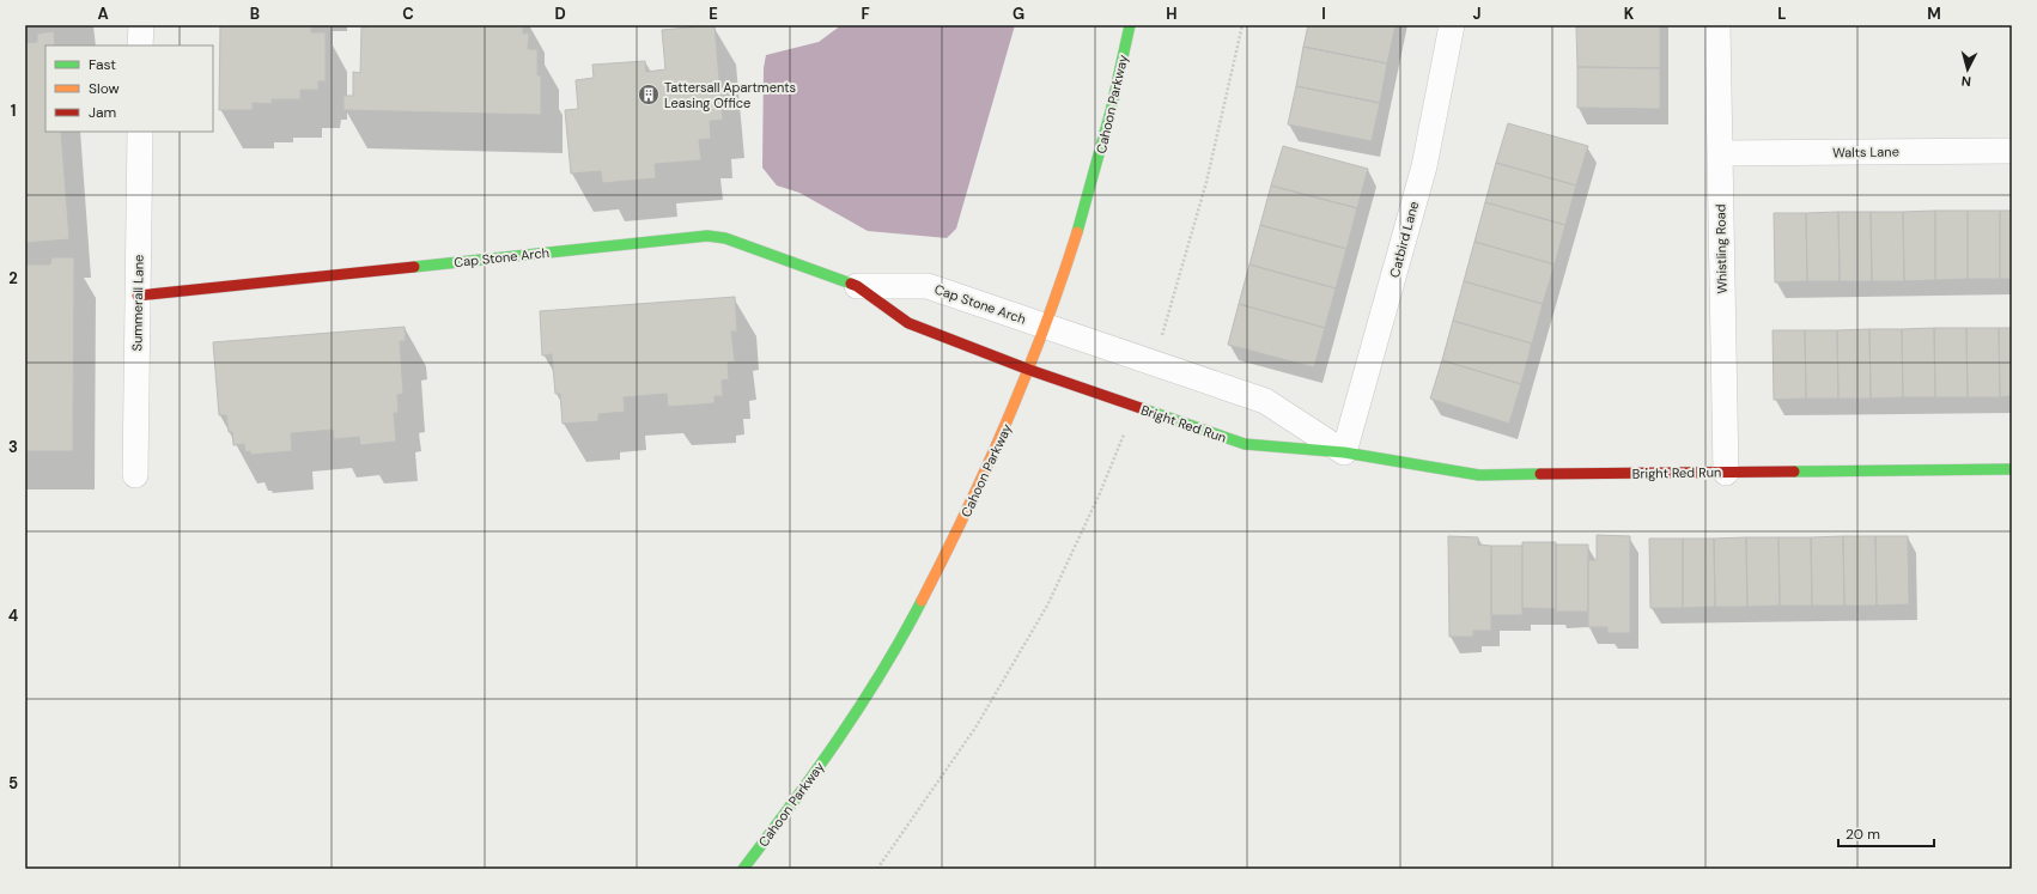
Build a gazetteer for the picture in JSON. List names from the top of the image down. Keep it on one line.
{"streets":{"street":["Cahoon Parkway","Walts Lane","Catbird Lane","Whistling Road","Cap Stone Arch","Summerall Lane","Bright Red Run"]},"crossings":[["Cahoon Parkway","Cap Stone Arch"],["Cahoon Parkway","Bright Red Run"],["Walts Lane","Whistling Road"],["Catbird Lane","Bright Red Run"],["Whistling Road","Bright Red Run"],["Cap Stone Arch","Summerall Lane"],["Cap Stone Arch","Bright Red Run"]],"places":{"building":["Tattersall Apartments Leasing Office"]},"legend":["Fast","Slow","Jam"],"scale_bar":"20 m","north":"bottom","grid":{"columns":["A","B","C","D","E","F","G","H","I","J","K","L","M"],"rows":["1","2","3","4","5"]}}
